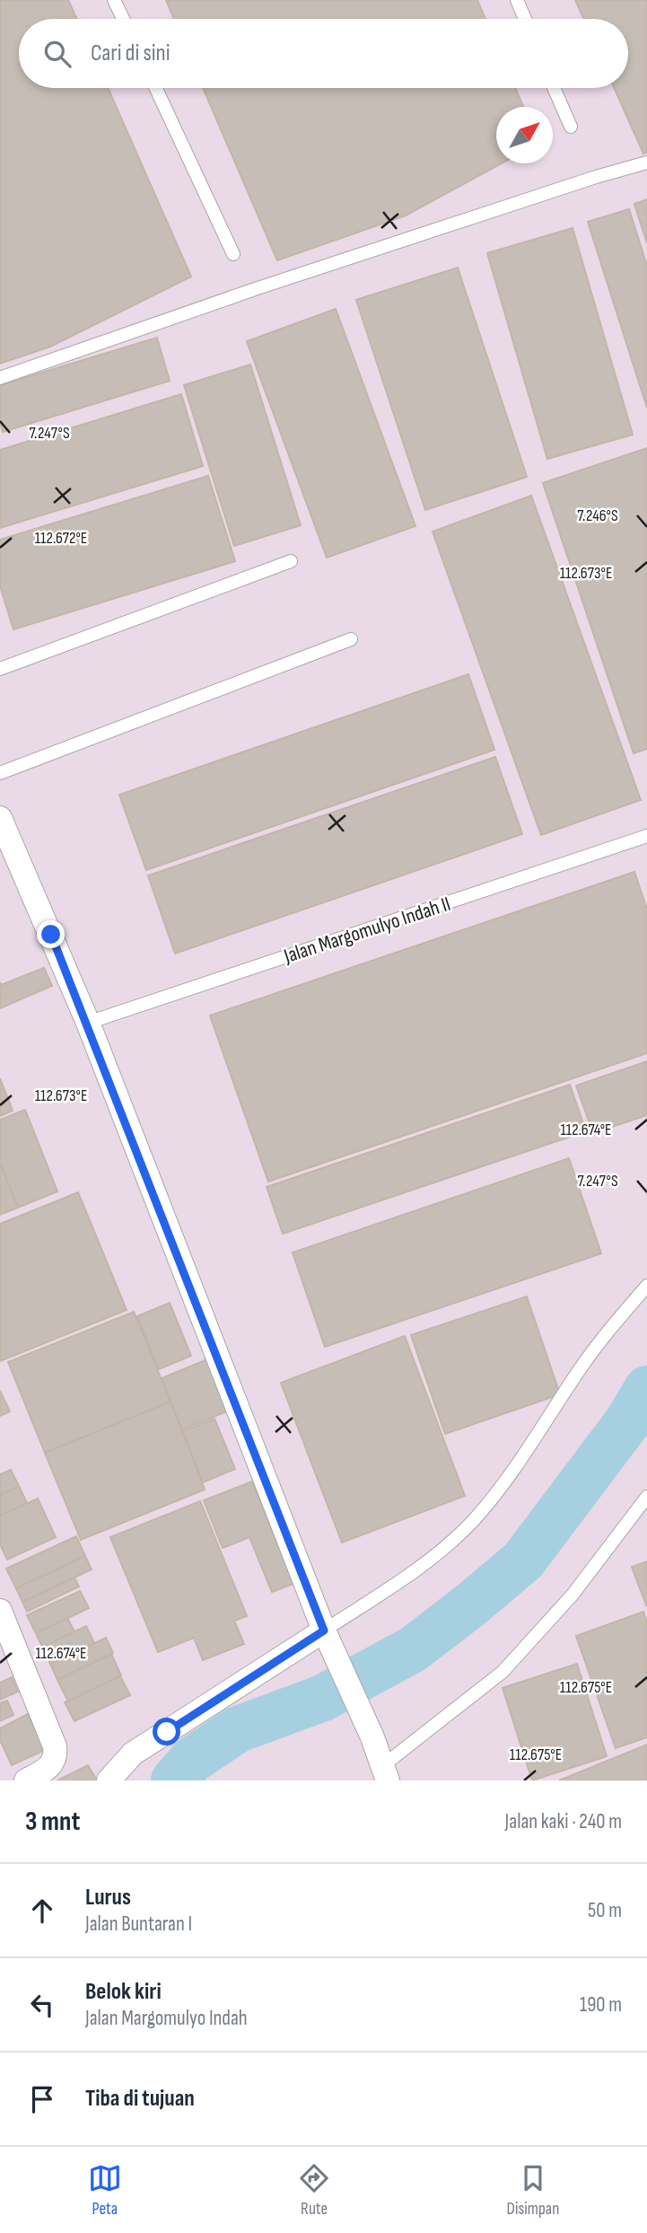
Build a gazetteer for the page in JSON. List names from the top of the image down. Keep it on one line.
{"streets":{"lane":["Jalan Margomulyo Indah II"]},"north":"top right","page":{"search":"Cari di sini","heading":["3 mnt","Jalan kaki · 240 m"],"list":[["Lurus","Jalan Buntaran I","50 m"],["Belok kiri","Jalan Margomulyo Indah","190 m"],"Tiba di tujuan"],"nav":["Peta","Rute","Disimpan"]},"coordinates":["7.247°S","7.246°S","112.672°E","112.673°E","112.674°E","112.675°E"]}
